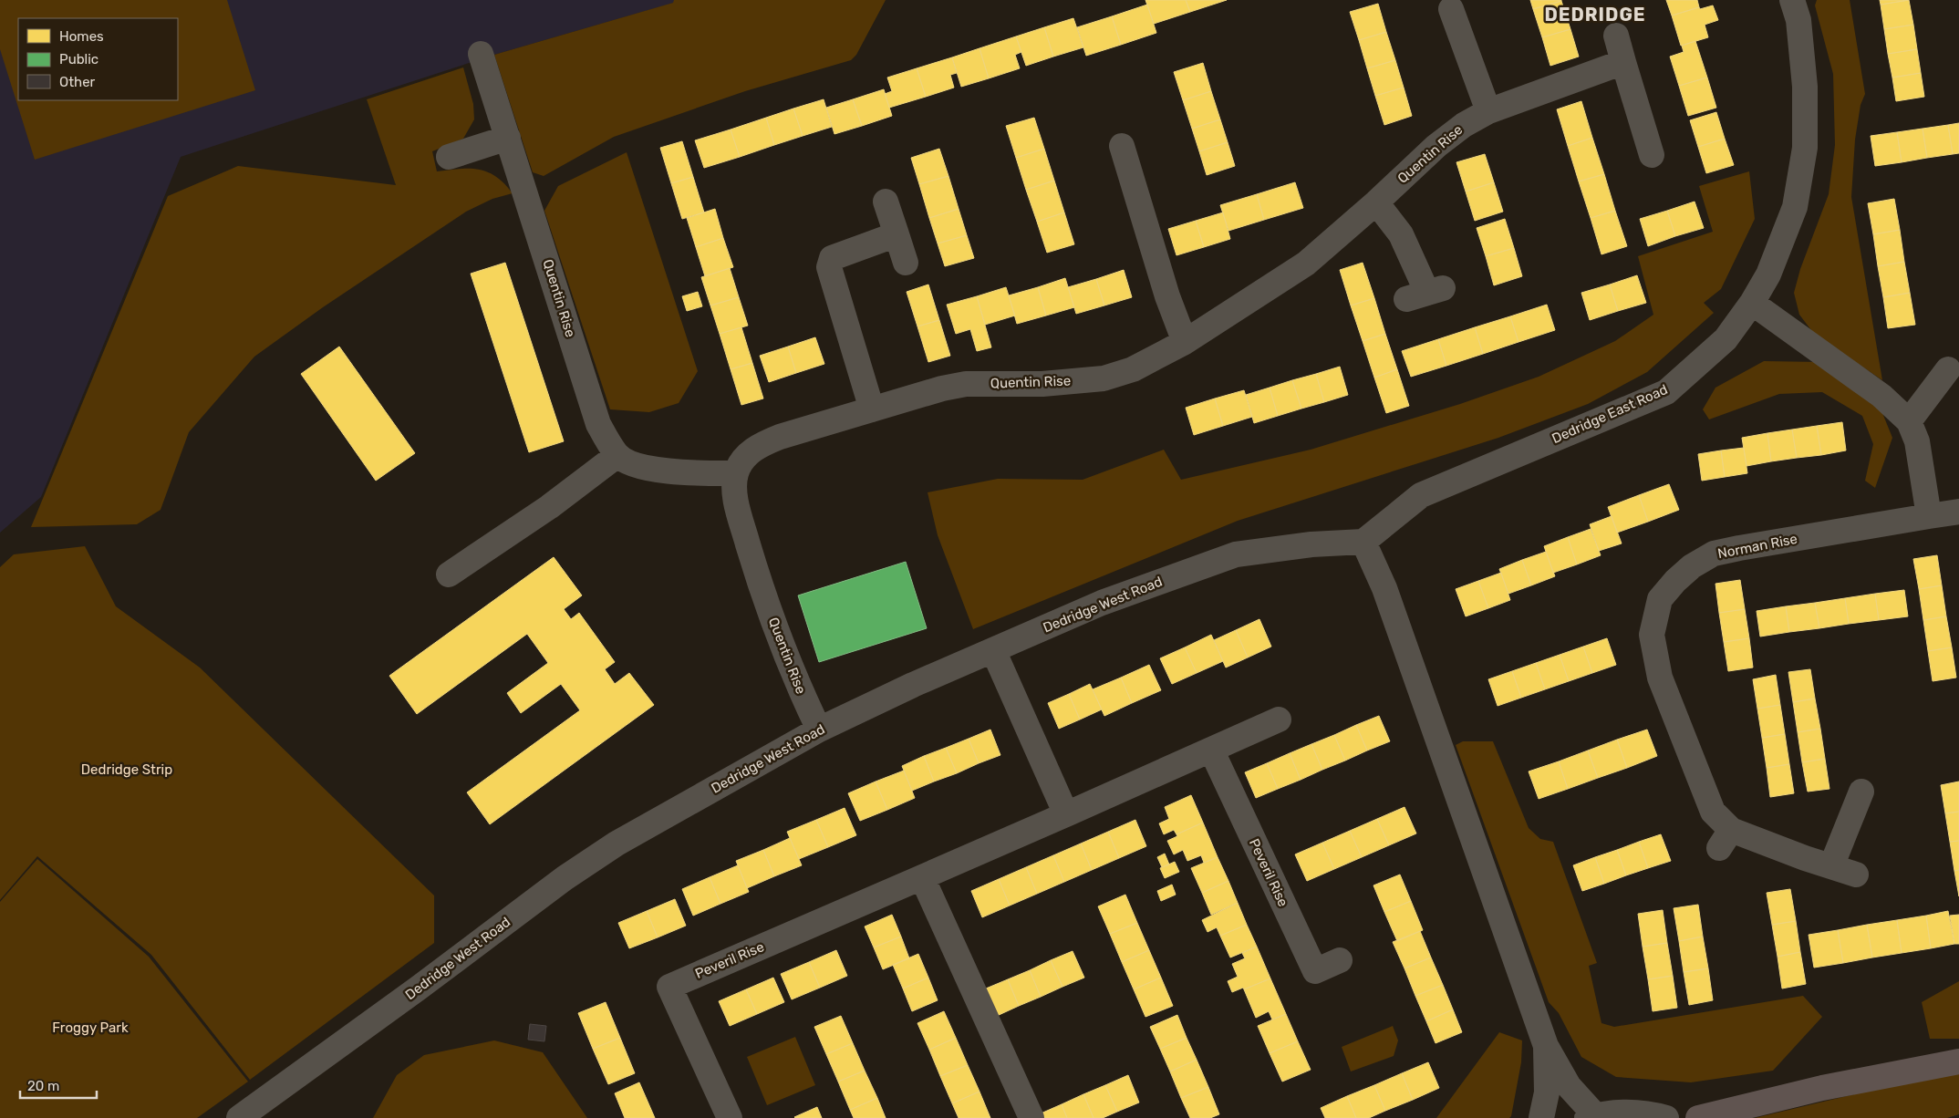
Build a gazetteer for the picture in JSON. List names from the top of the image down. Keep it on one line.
{"streets":{"street":["Quentin Rise","Dedridge East Road","Norman Rise","Dedridge West Road","Peveril Rise"]},"crossings":[["Quentin Rise","Dedridge West Road"],["Dedridge East Road","Dedridge West Road"]],"districts":["DEDRIDGE"],"parks":["Dedridge Strip","Froggy Park"],"legend":["Homes","Public","Other"],"scale_bar":"20 m"}
